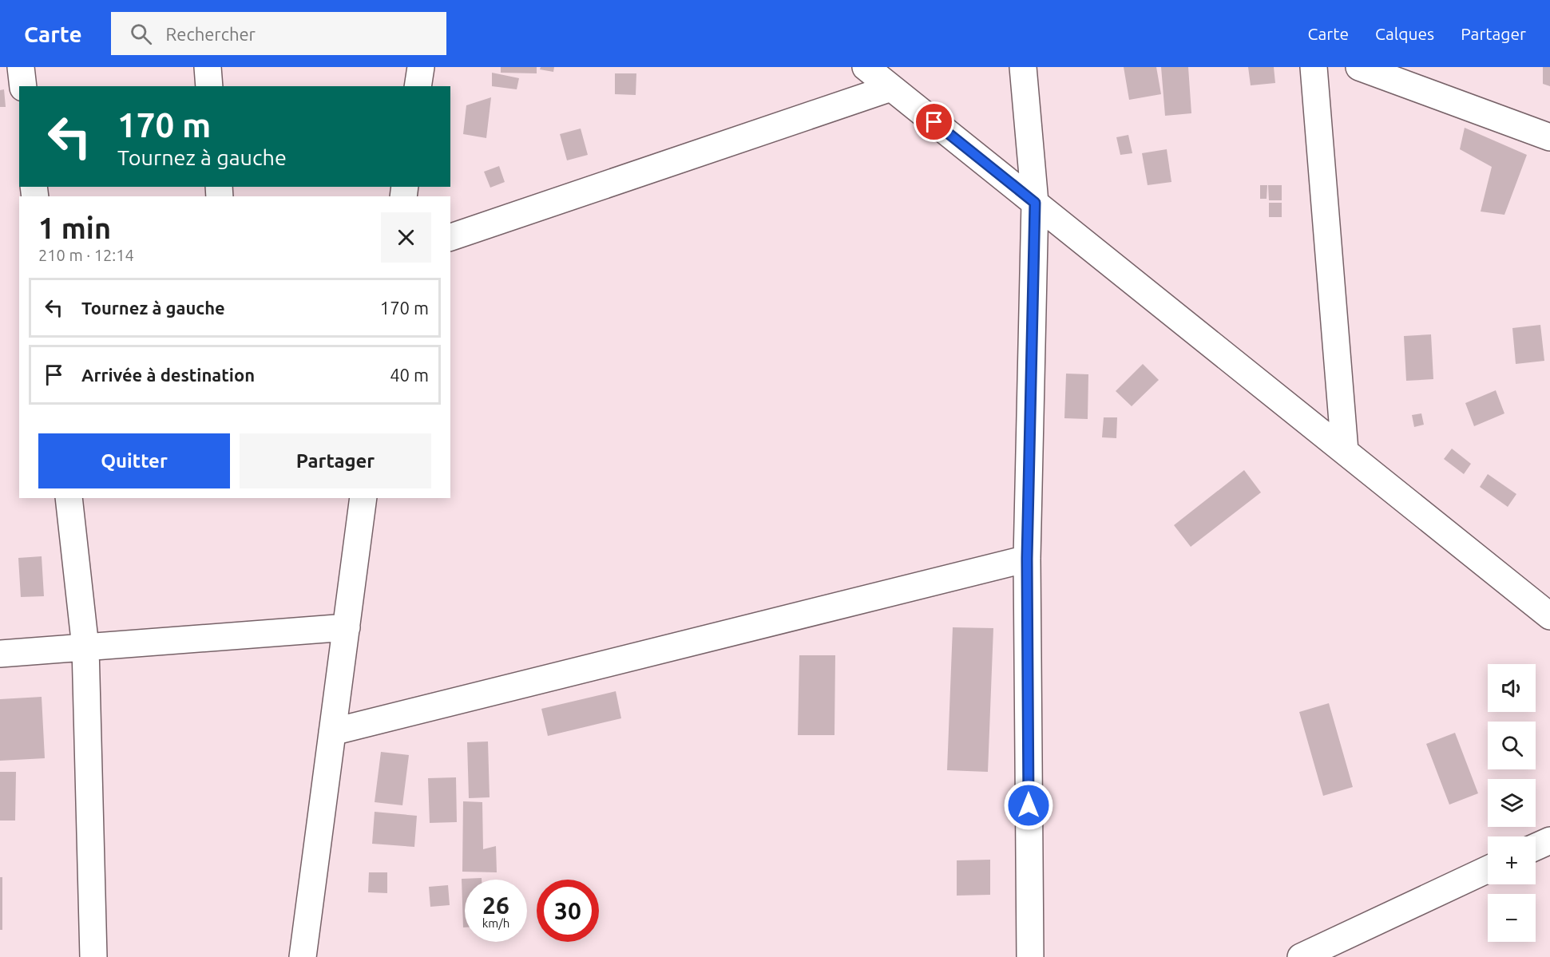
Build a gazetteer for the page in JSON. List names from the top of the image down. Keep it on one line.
{"page":{"header":"Carte","search":"Rechercher","nav":["Carte","Calques","Partager"],"turn":["170 m","Tournez à gauche"],"heading":["1 min","210 m · 12:14"],"list":[{"name":"Tournez à gauche","value":"170 m"},{"name":"Arrivée à destination","value":"40 m"}],"buttons":["Quitter","Partager"],"map_buttons":["+","−"],"speed":"26 km/h","limit":"30"}}
